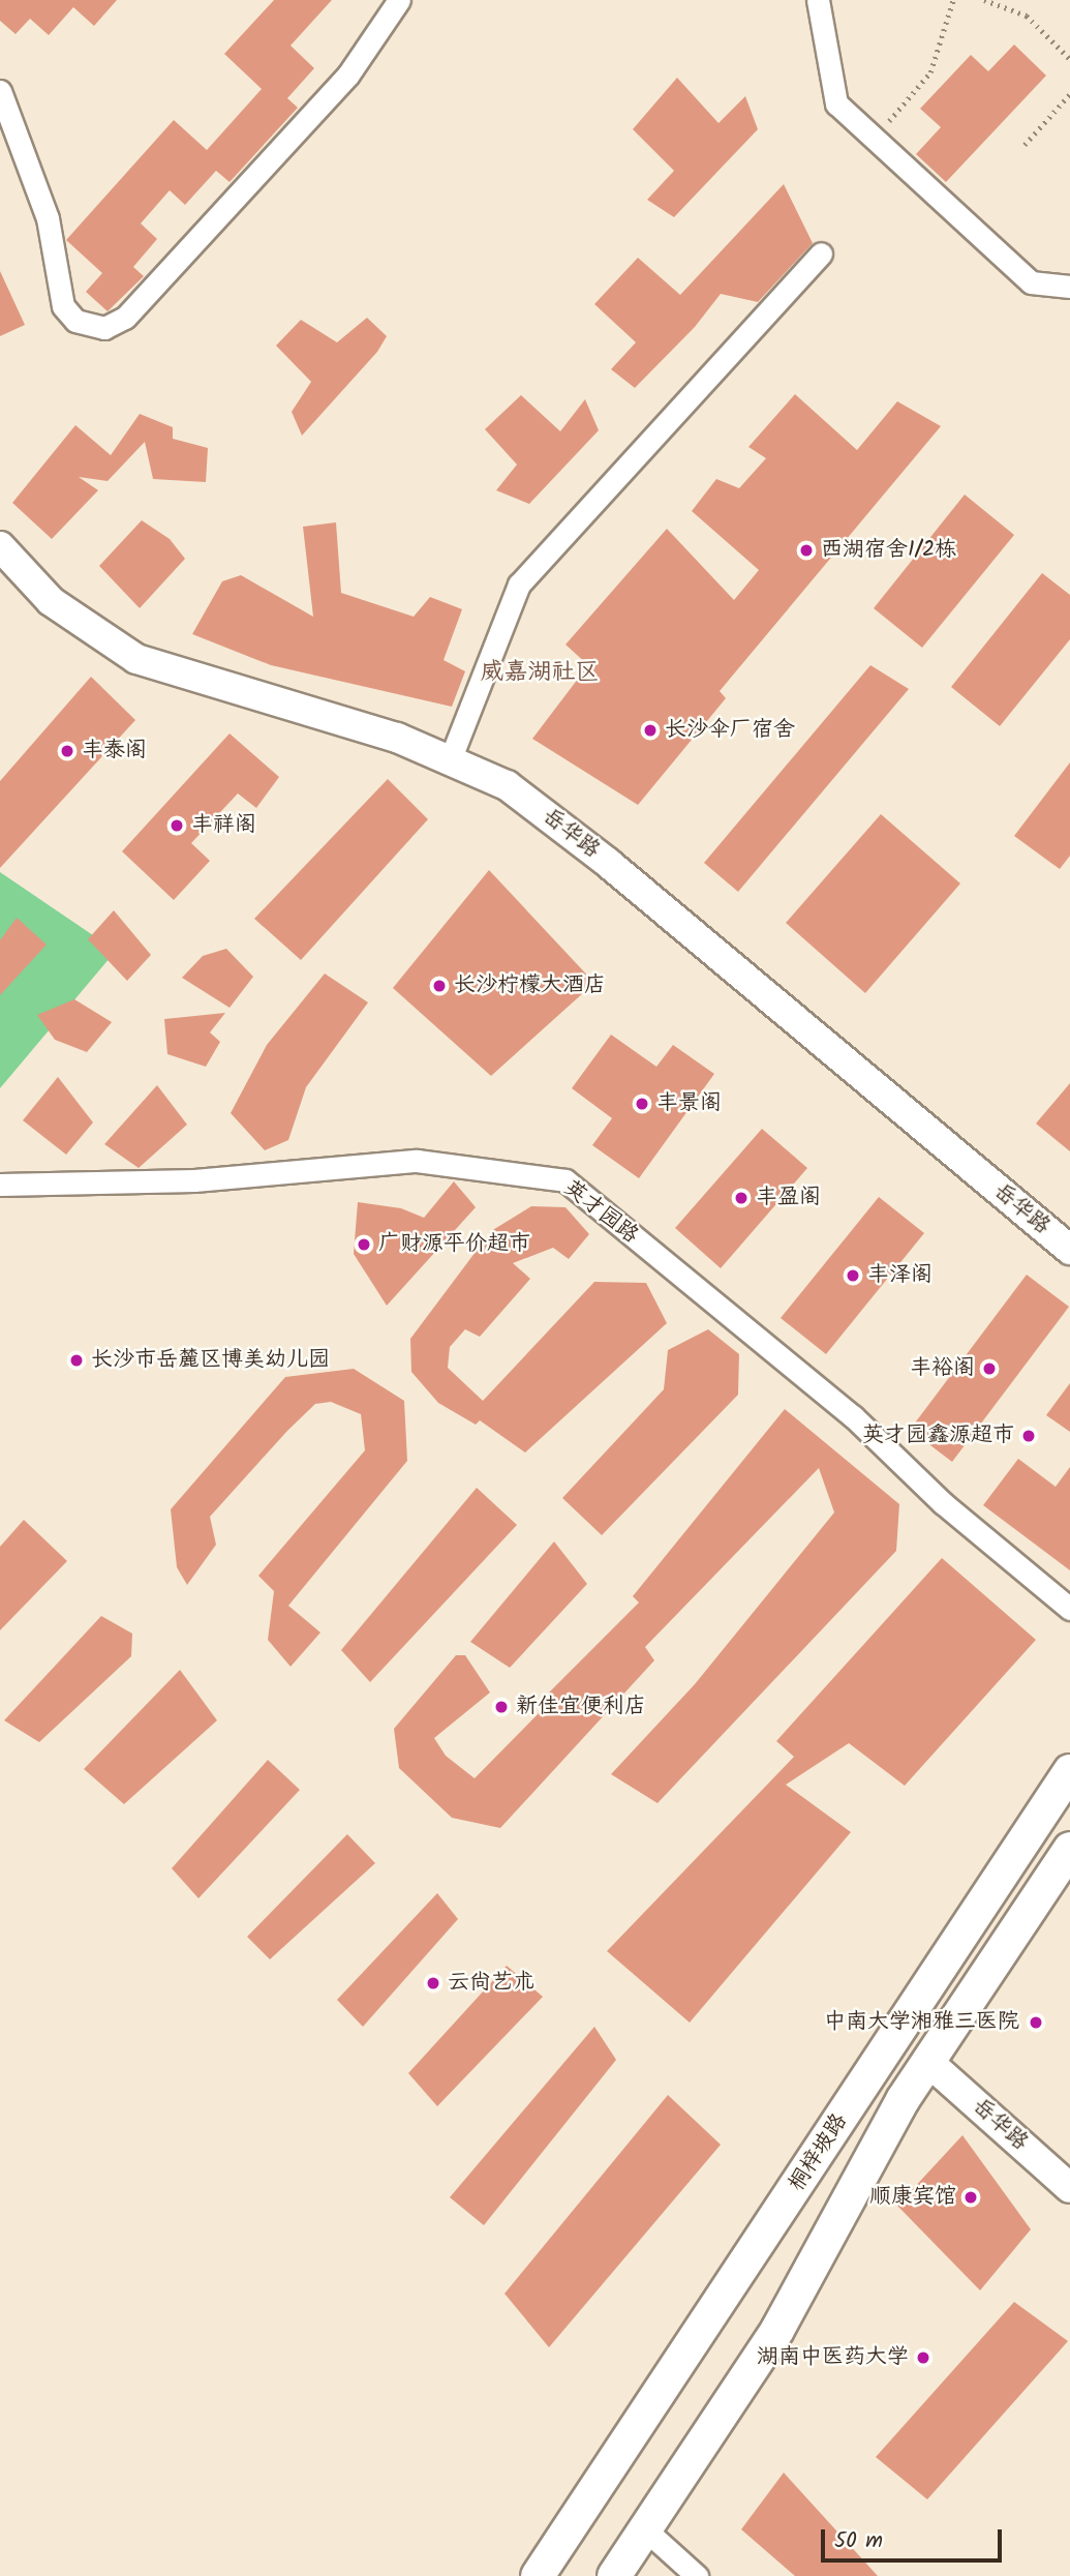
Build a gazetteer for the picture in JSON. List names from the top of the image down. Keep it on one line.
{"streets":{"main road":["桐梓坡路"],"street":["岳华路","英才园路"]},"crossings":[["岳华路","桐梓坡路"]],"districts":["威嘉湖社区"],"places":["西湖宿舍1/2栋","长沙伞厂宿舍","丰泰阁","丰祥阁","长沙柠檬大酒店","丰景阁","丰盈阁","广财源平价超市","丰泽阁","长沙市岳麓区博美幼儿园","丰裕阁","英才园鑫源超市","新佳宜便利店","云尚艺术","中南大学湘雅三医院","顺康宾馆","湖南中医药大学"],"scale_bar":"50 m"}
